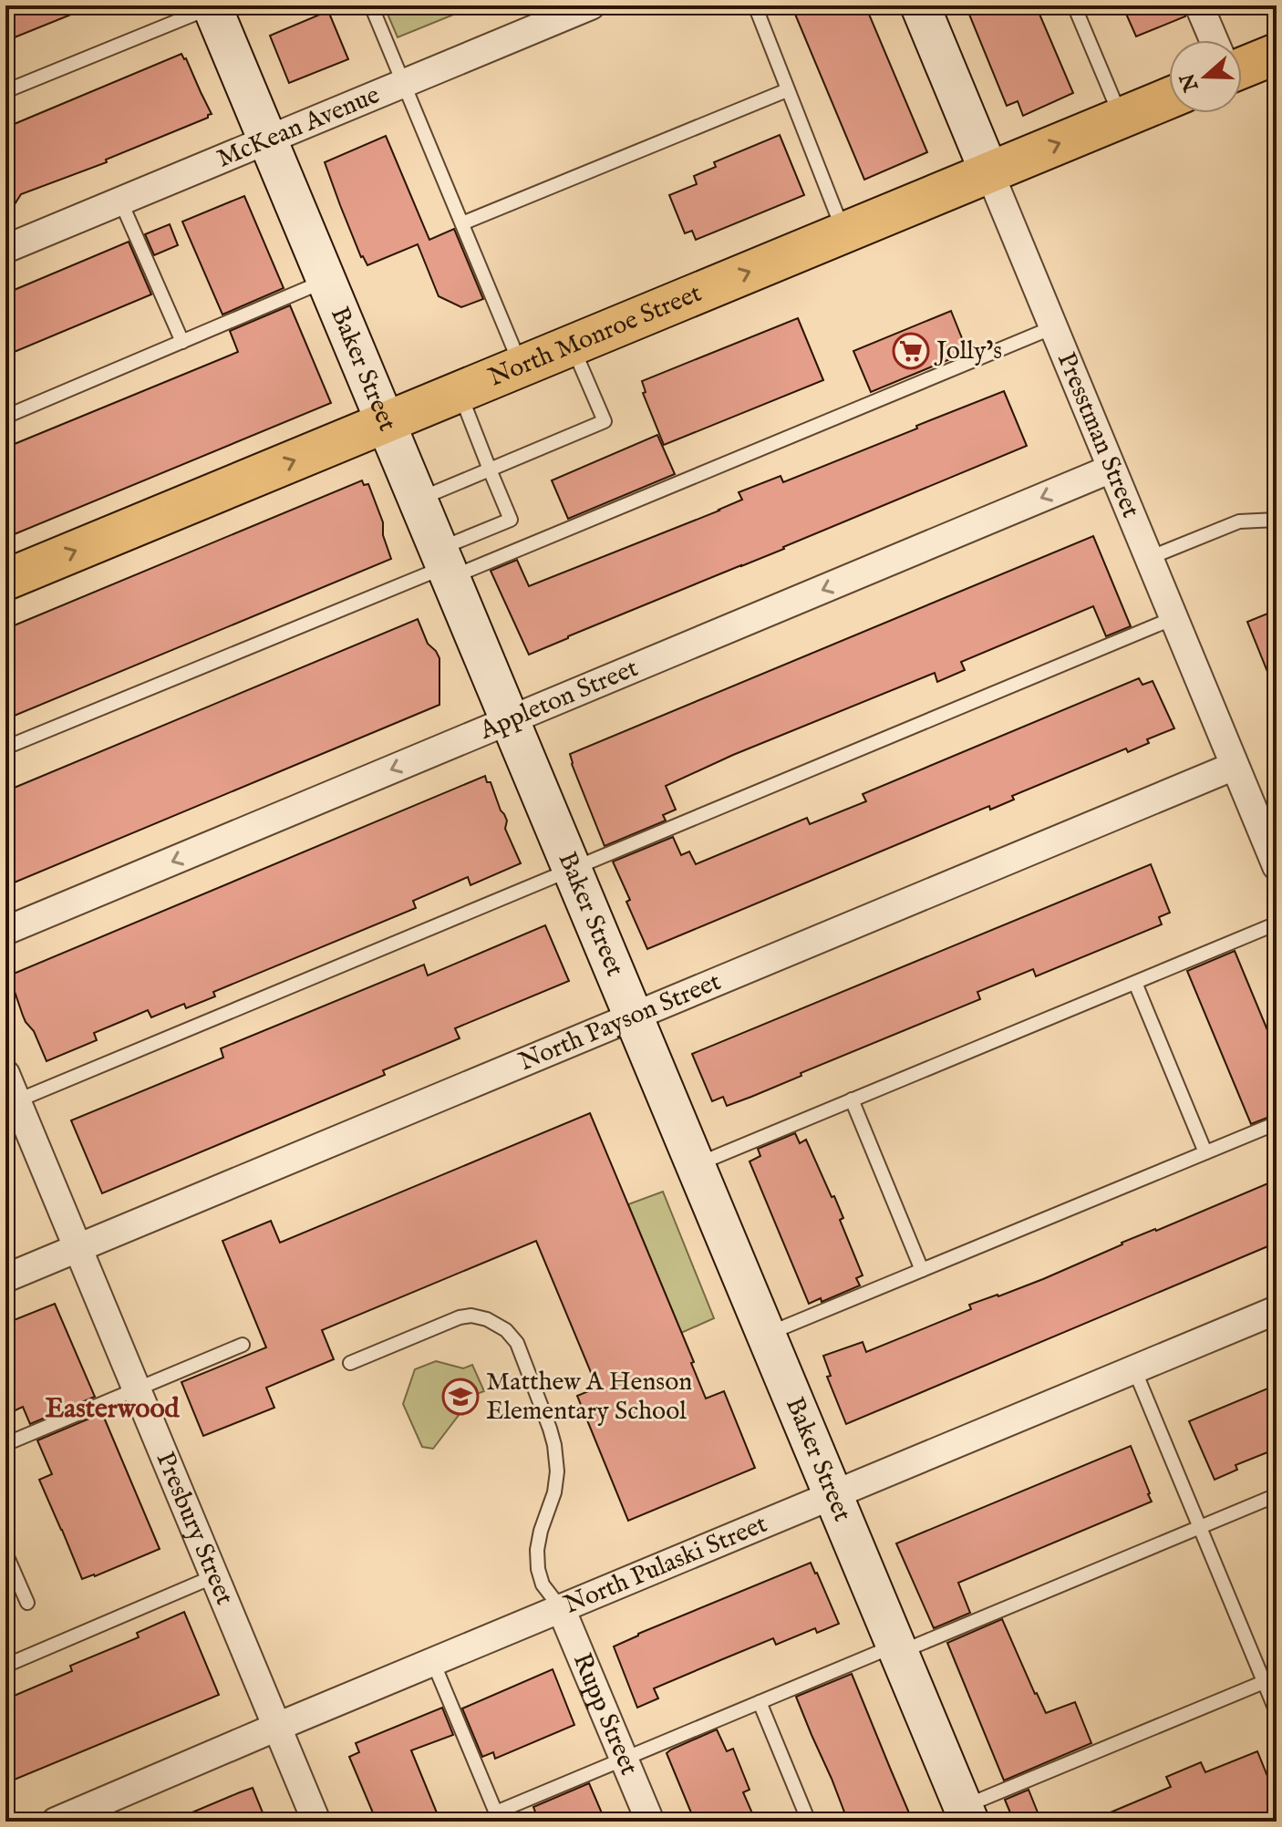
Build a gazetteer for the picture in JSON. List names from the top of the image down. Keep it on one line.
{"streets":{"main road":["North Monroe Street"],"street":["McKean Avenue","Baker Street","Presstman Street","Appleton Street","North Payson Street","Presbury Street","North Pulaski Street","Rupp Street"]},"crossings":[["McKean Avenue","Baker Street"],["North Monroe Street","Baker Street"],["North Monroe Street","Presstman Street"],["Baker Street","Appleton Street"],["Baker Street","North Payson Street"],["Baker Street","North Pulaski Street"],["Presstman Street","Appleton Street"],["Presstman Street","North Payson Street"],["North Payson Street","Presbury Street"],["Presbury Street","North Pulaski Street"],["North Pulaski Street","Rupp Street"]],"one_way":["North Monroe Street","Appleton Street"],"districts":["Easterwood"],"places":{"supermarket":["Jolly’s"],"school or university":["Matthew A Henson Elementary School"]},"north":"left"}
